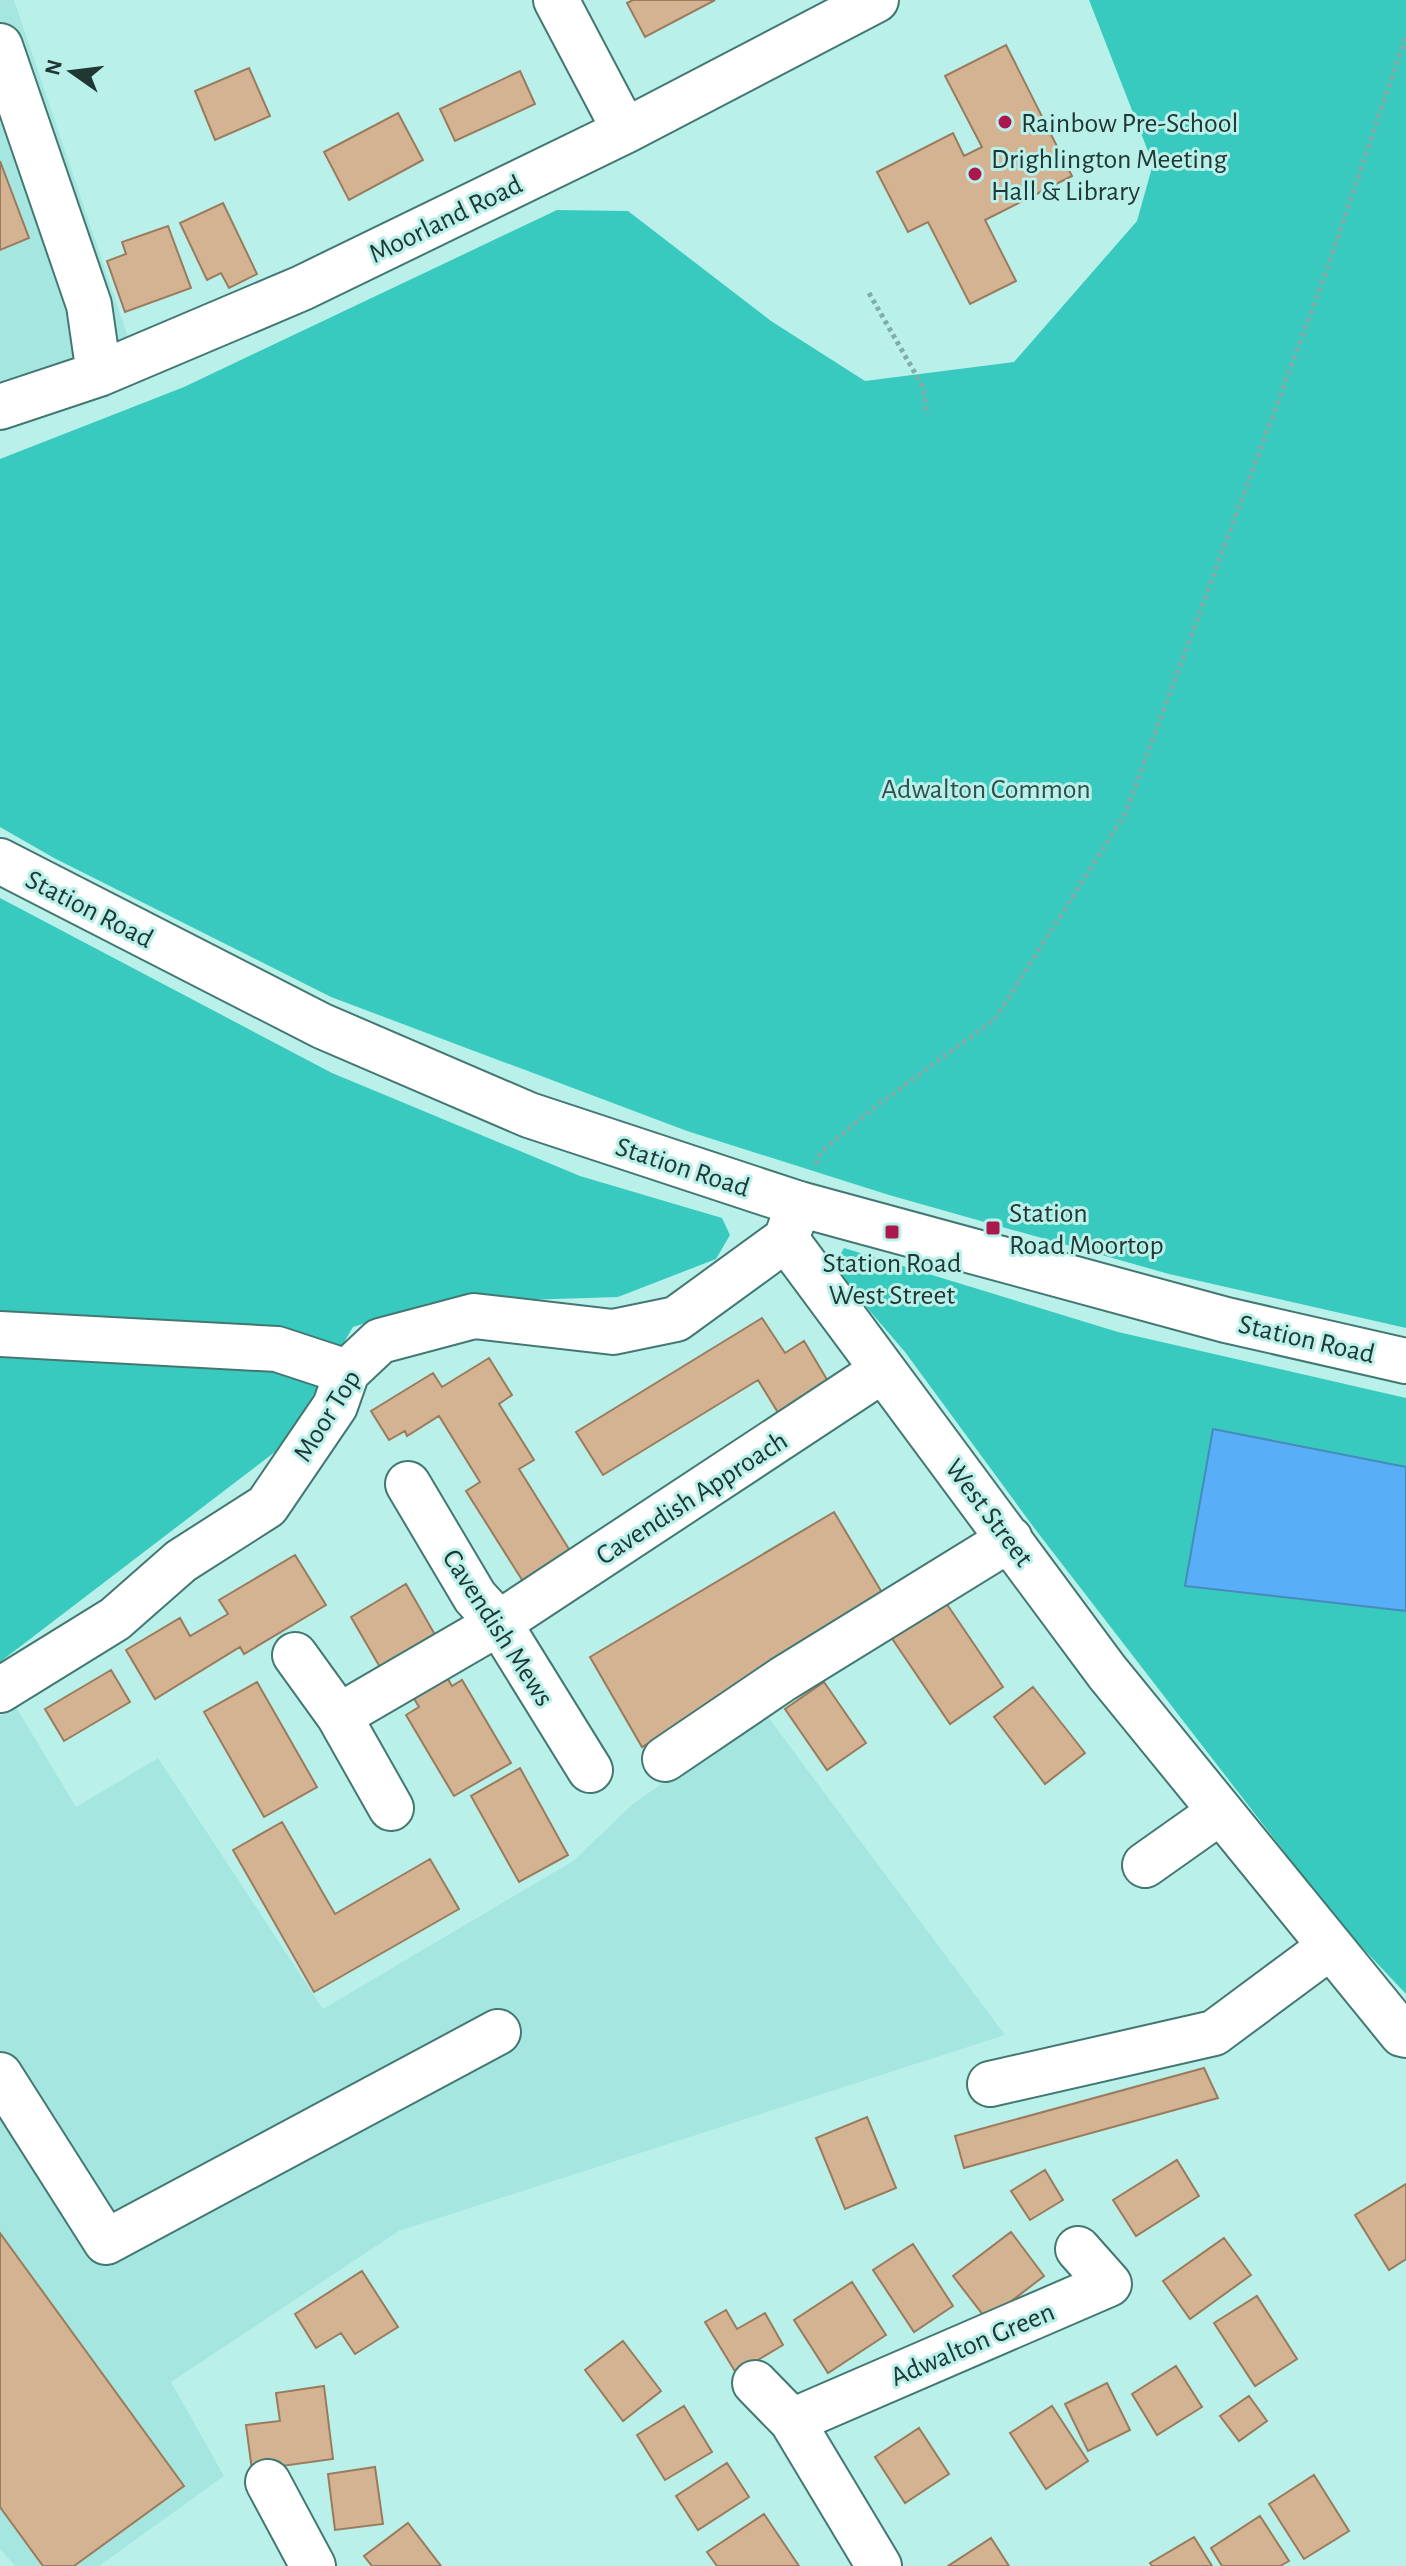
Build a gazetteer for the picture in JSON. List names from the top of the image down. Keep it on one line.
{"streets":{"street":["Moorland Road","Station Road","Moor Top","Cavendish Approach","West Street","Cavendish Mews","Adwalton Green"]},"crossings":[["Station Road","Moor Top"],["Station Road","West Street"],["Moor Top","West Street"],["Cavendish Approach","West Street"],["Cavendish Approach","Cavendish Mews"]],"parks":["Adwalton Common"],"places":{"other":["Rainbow Pre-School","Drighlington Meeting Hall & Library"],"transit":["Station Road Moortop","Station Road West Street"]},"north":"left"}
